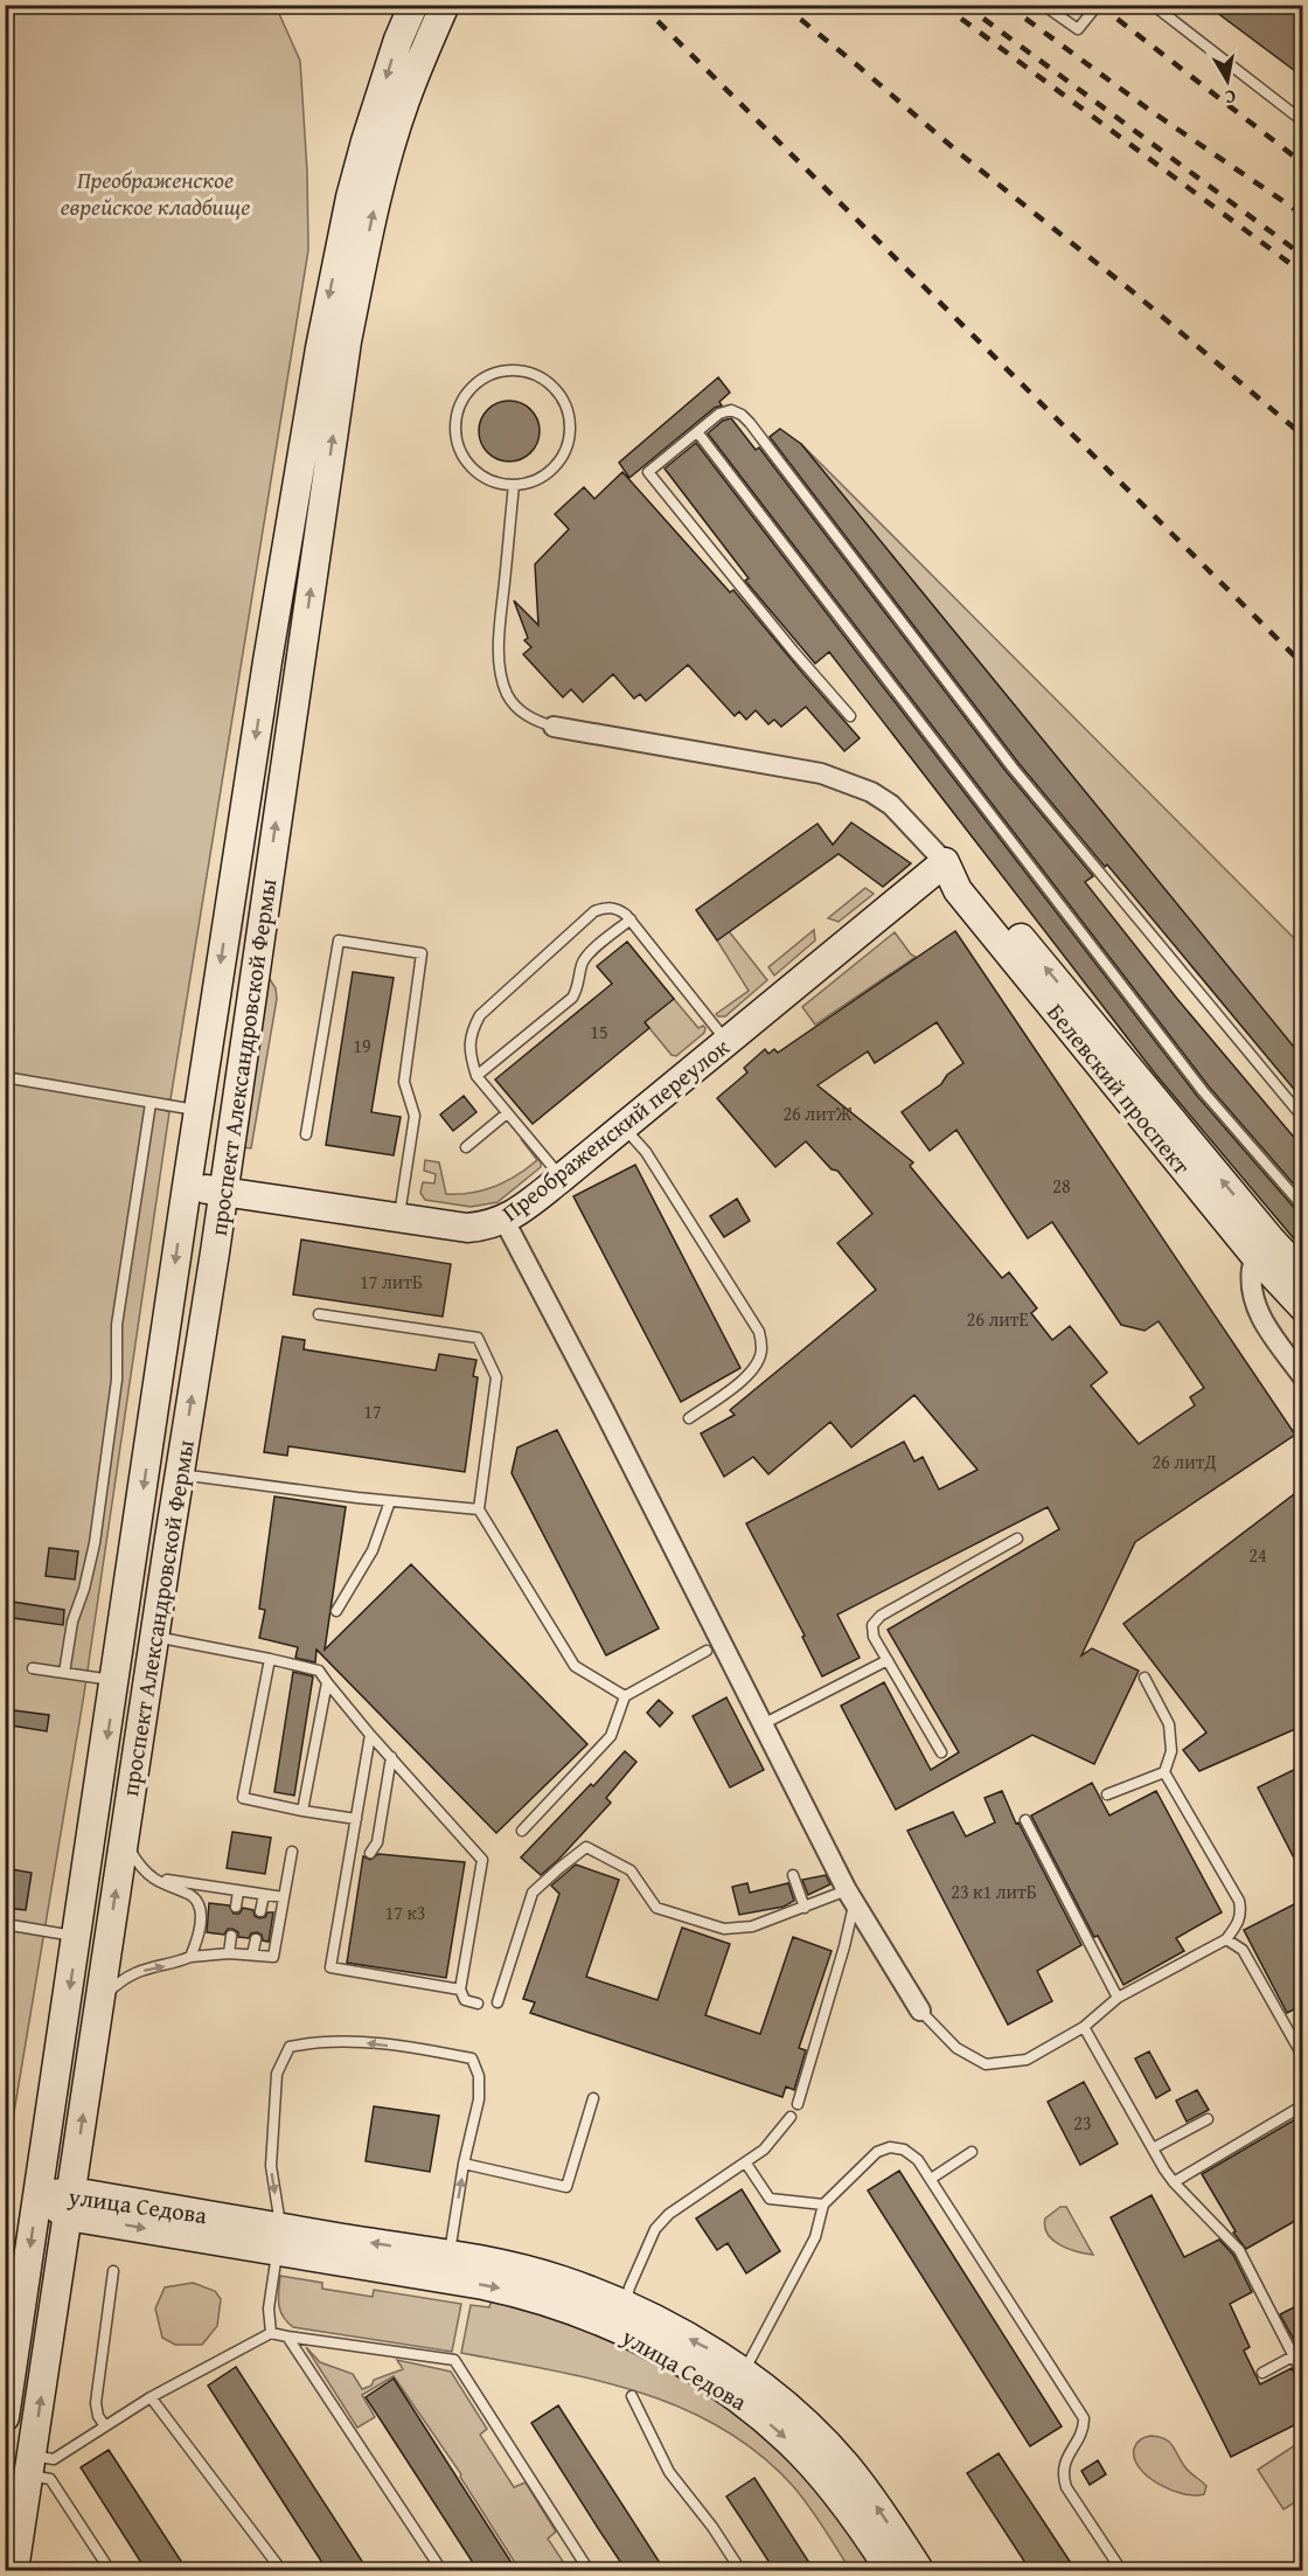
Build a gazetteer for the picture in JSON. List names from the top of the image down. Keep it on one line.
{"streets":{"main road":["проспект Александровской Фермы","Белевский проспект","Преображенский переулок","улица Седова"]},"crossings":[["проспект Александровской Фермы","Преображенский переулок"],["проспект Александровской Фермы","улица Седова"],["Белевский проспект","Преображенский переулок"]],"parks":["Преображенское еврейское кладбище"],"house_numbers":["15","19","26 литЖ","28","17 литБ","26 литЕ","17","26 литД","24","23 к1 литБ","17 к3","23"],"north":"bottom"}
